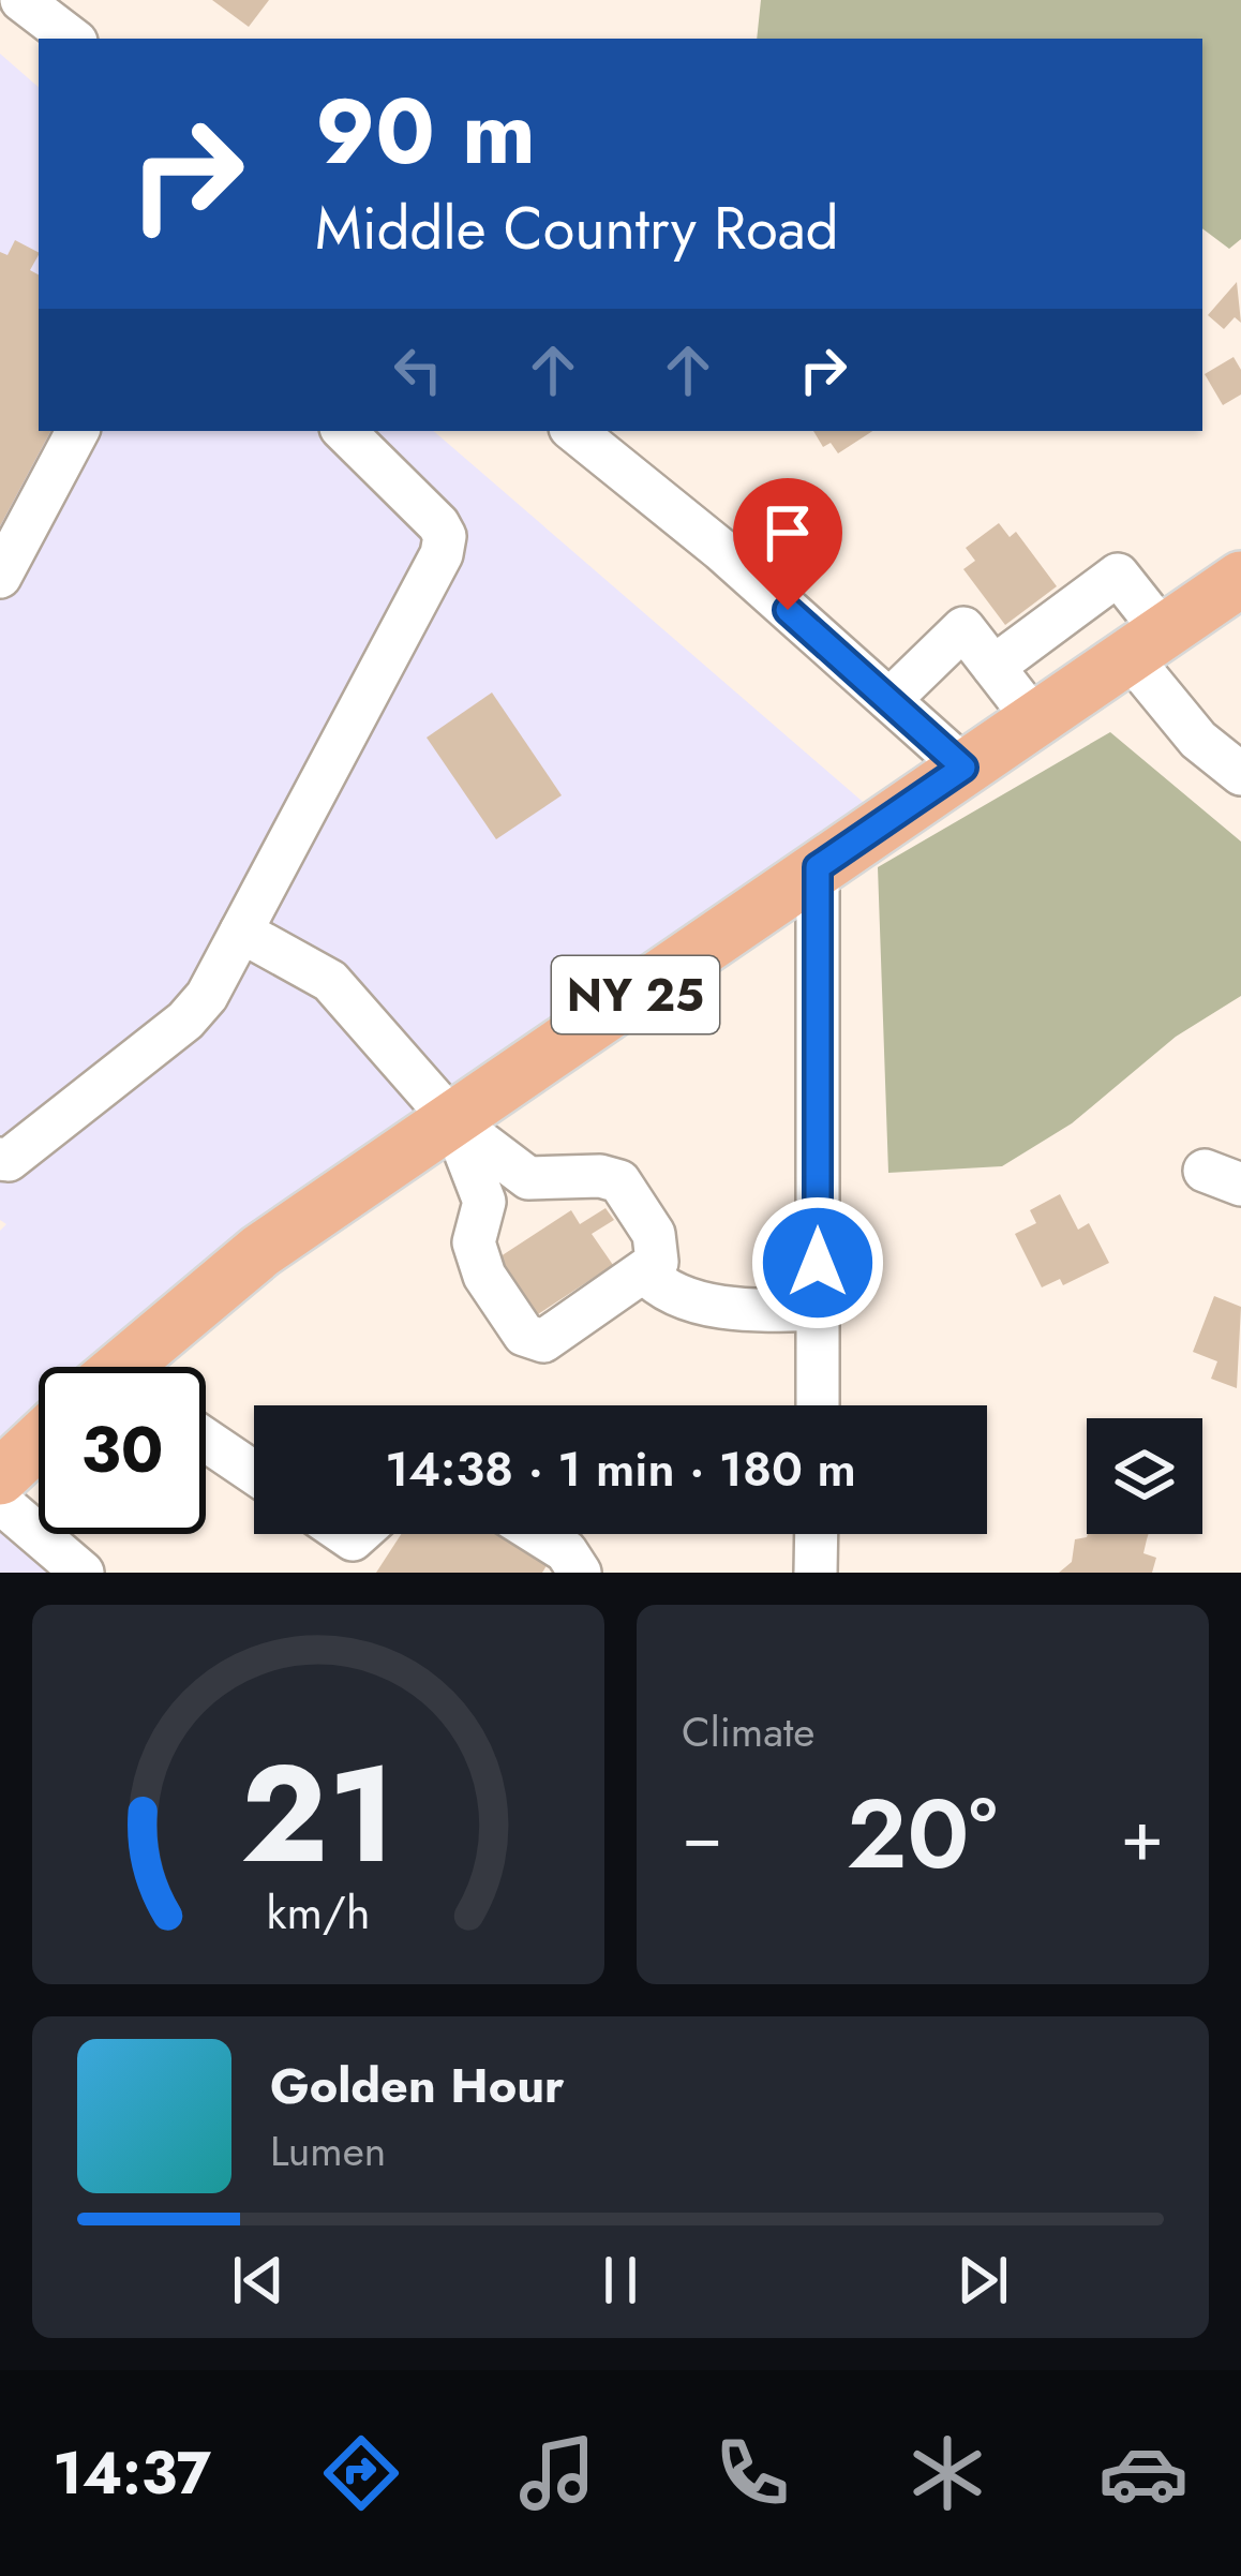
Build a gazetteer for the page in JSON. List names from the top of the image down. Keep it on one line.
{"streets":{"main road":["NY 25"]},"page":{"turn":["90 m","Middle Country Road"],"limit":"30","trip":"14:38 · 1 min · 180 m","tile":"Climate","heat":["−","20°","+"],"song":["Golden Hour","Lumen"],"tabs":"14:37","gauge":["21","km/h"]}}
